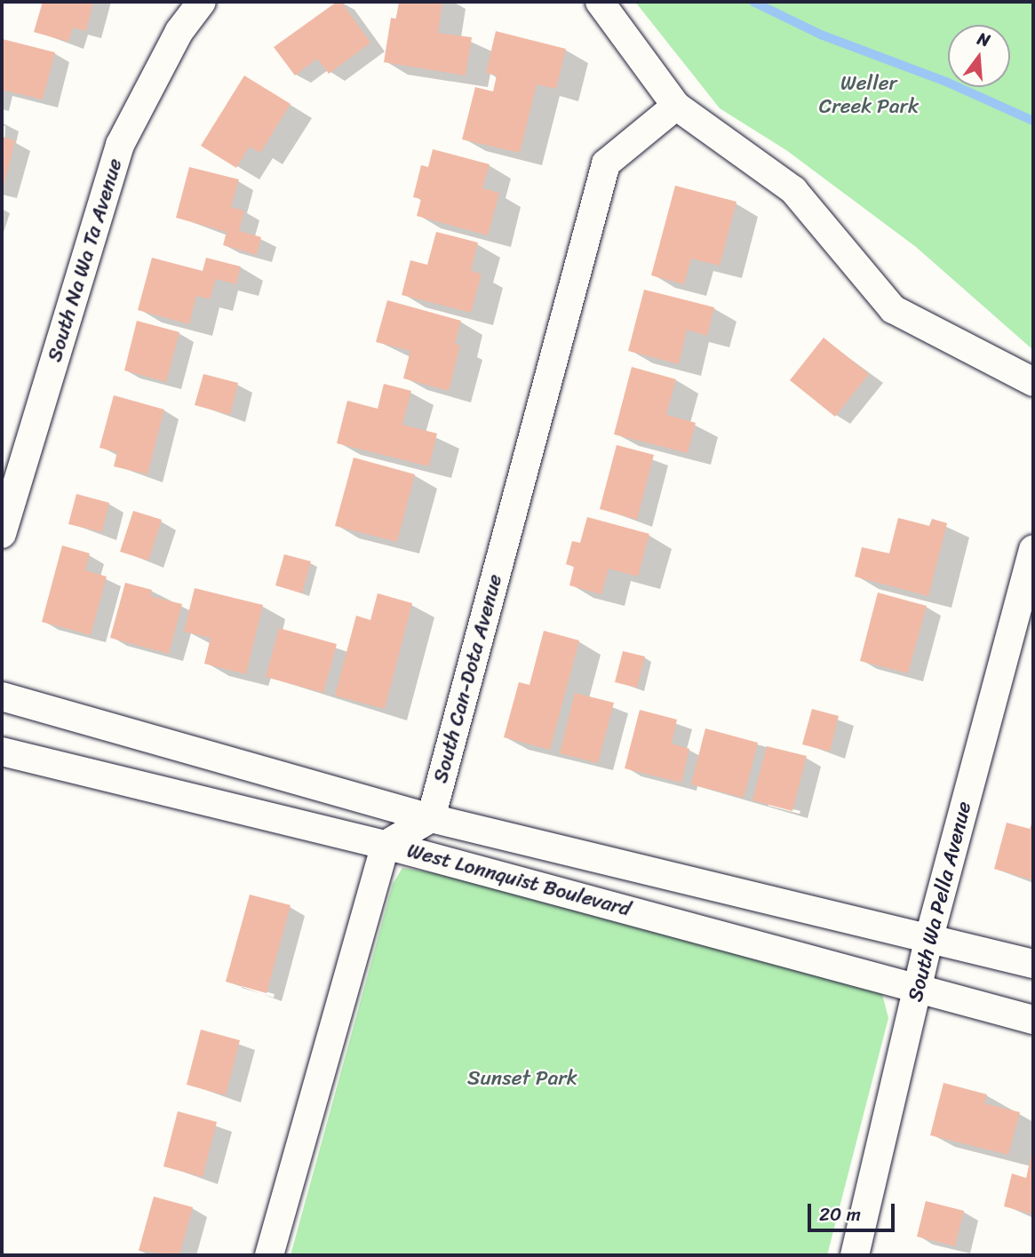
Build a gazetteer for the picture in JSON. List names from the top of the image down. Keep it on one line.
{"streets":{"street":["South Na Wa Ta Avenue","South Can-Dota Avenue","West Lonnquist Boulevard","South Wa Pella Avenue"]},"crossings":[["South Can-Dota Avenue","West Lonnquist Boulevard"],["West Lonnquist Boulevard","South Wa Pella Avenue"]],"parks":["Weller Creek Park","Sunset Park"],"scale_bar":"20 m","north":"top"}
